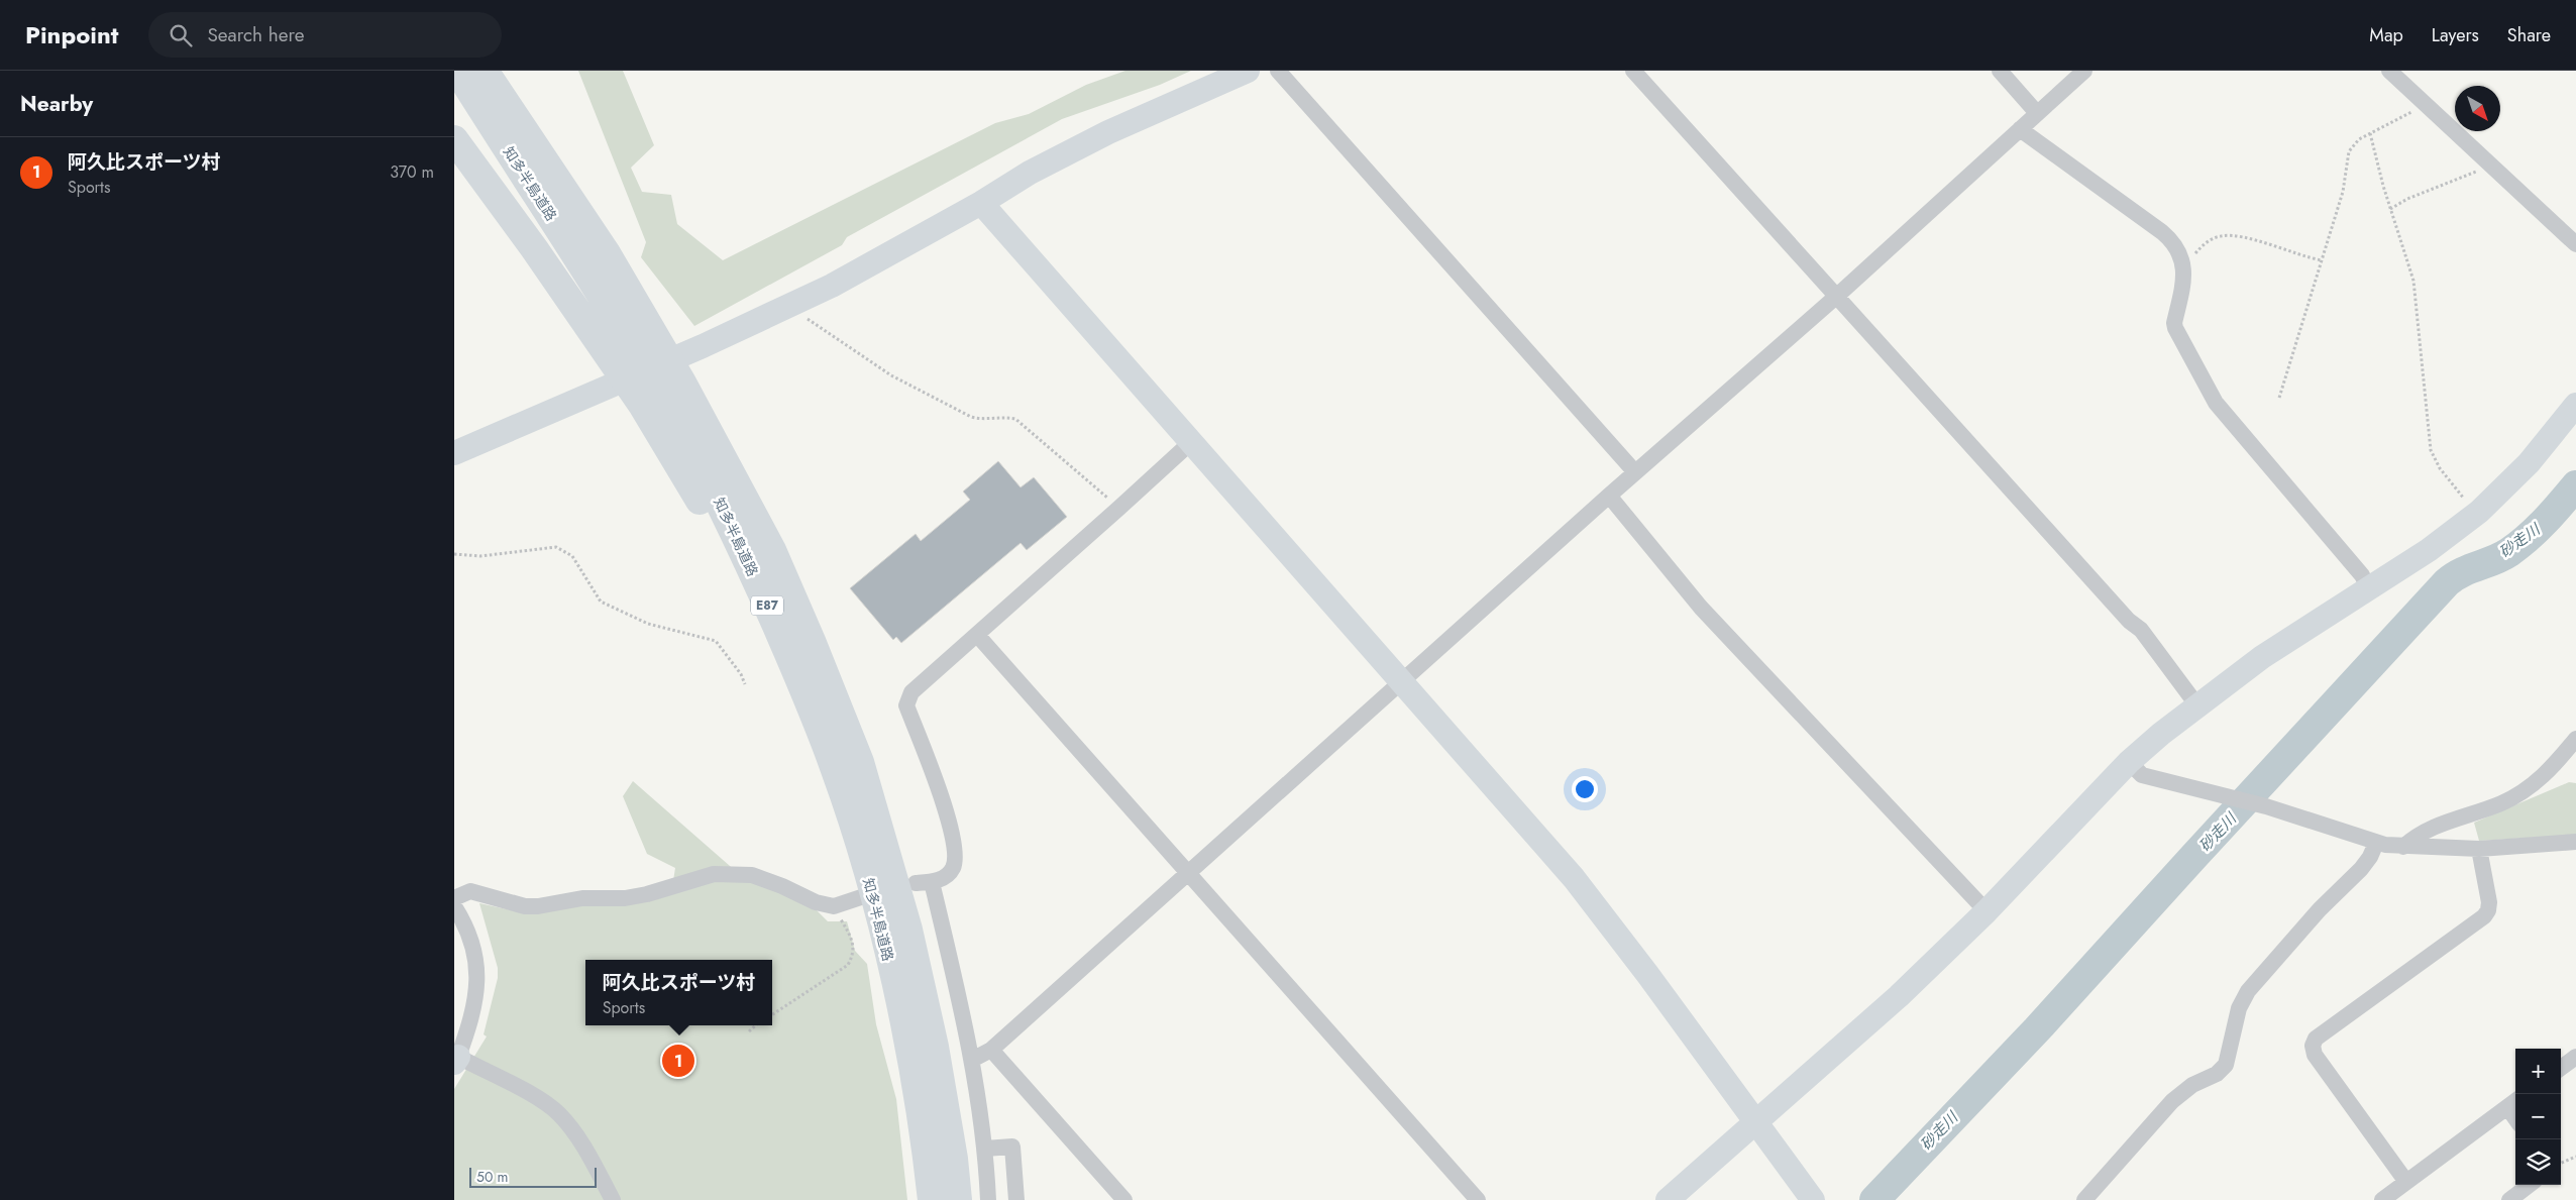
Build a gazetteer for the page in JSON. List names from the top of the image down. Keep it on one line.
{"streets":{"highway":["知多半島道路","E87"]},"water":["砂走川"],"scale_bar":"50 m","north":"bottom right","page":{"header":"Pinpoint","search":"Search here","nav":["Map","Layers","Share"],"heading":"Nearby","list":[{"mark":"1","name":"阿久比スポーツ村","note":"Sports","value":"370 m"}],"popup":["阿久比スポーツ村","Sports"],"pins":"1","map_buttons":["+","−"],"scale":"50 m"}}
